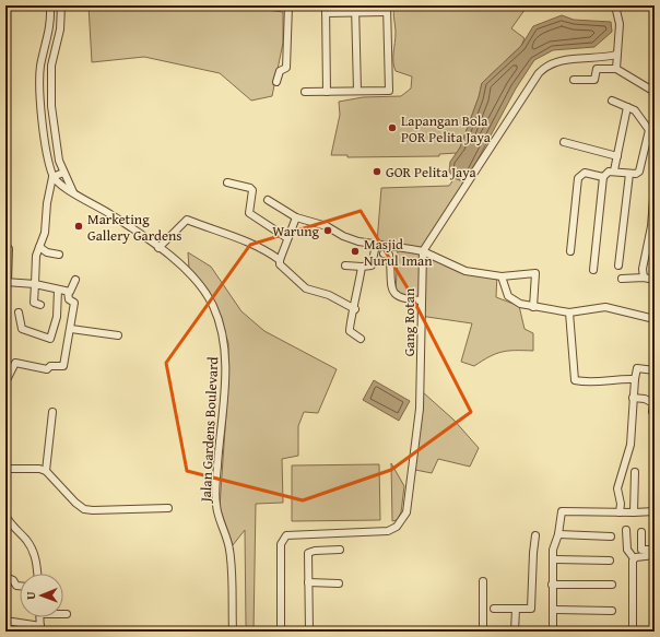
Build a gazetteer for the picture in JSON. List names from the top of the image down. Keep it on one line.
{"streets":{"street":["Gang Rotan","Jalan Gardens Boulevard"]},"places":["Lapangan Bola POR Pelita Jaya","GOR Pelita Jaya","Marketing Gallery Gardens","Warung","Masjid Nurul Iman"],"north":"left"}
